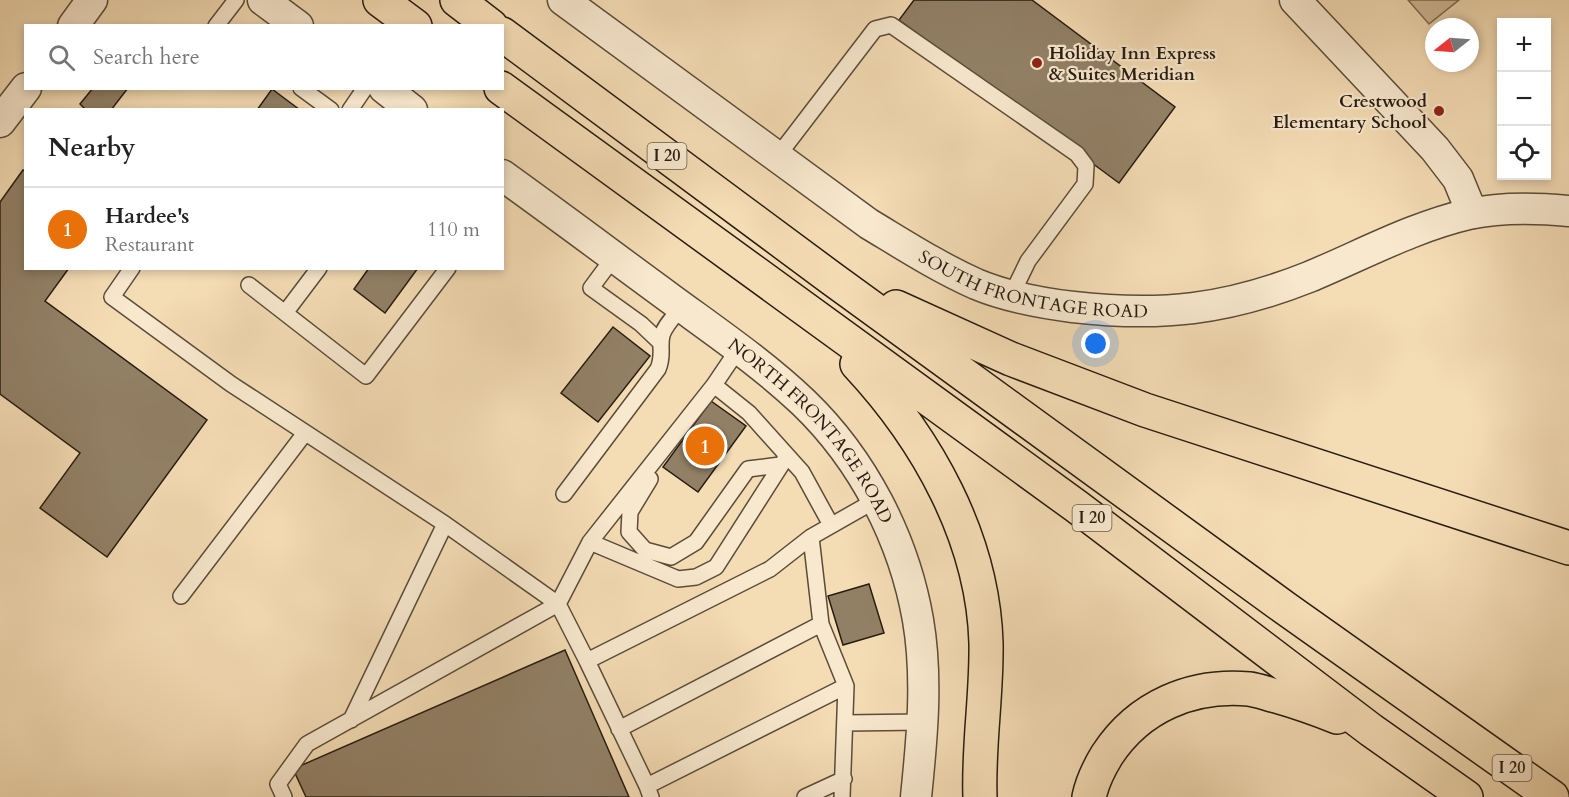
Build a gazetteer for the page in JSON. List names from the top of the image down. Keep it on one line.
{"streets":{"highway":["I 20"],"street":["SOUTH FRONTAGE ROAD","NORTH FRONTAGE ROAD"]},"places":["Holiday Inn Express & Suites Meridian","Crestwood Elementary School"],"north":"left","page":{"map_buttons":["+","−"],"search":"Search here","heading":"Nearby","list":[{"mark":"1","name":"Hardee's","note":"Restaurant","value":"110 m"}],"pins":"1"}}
